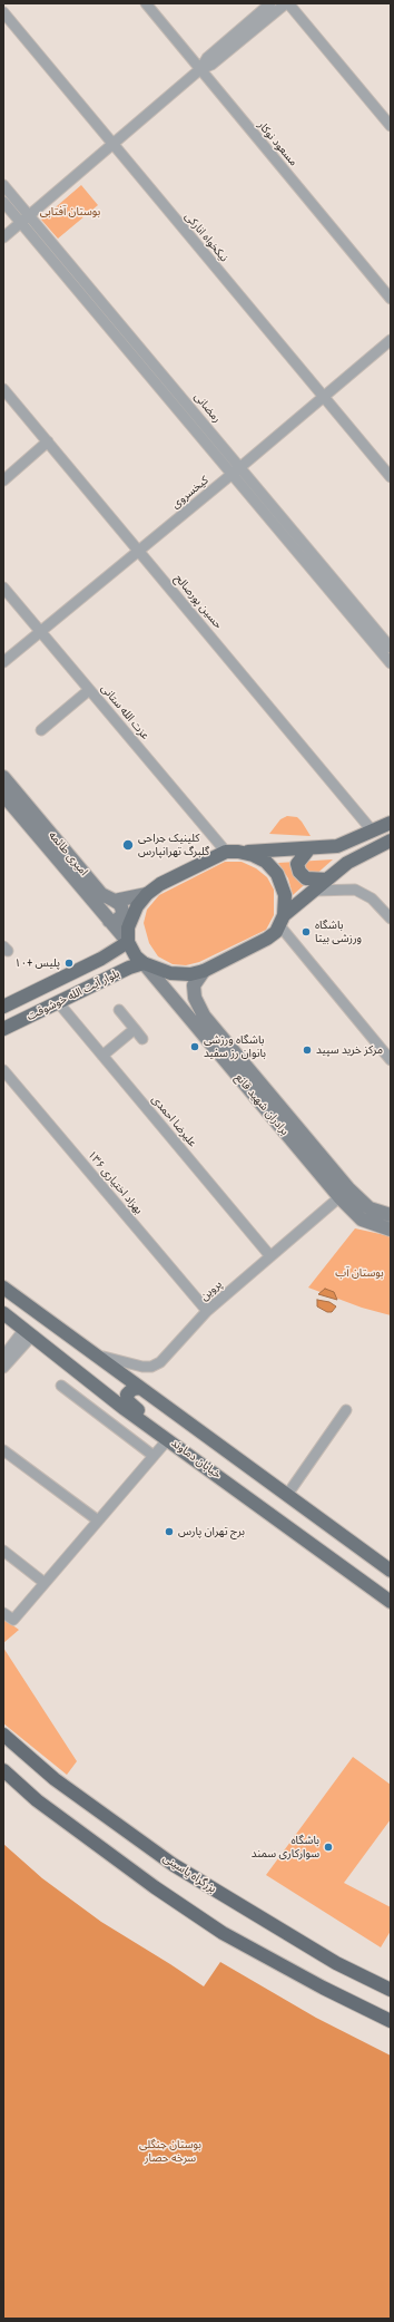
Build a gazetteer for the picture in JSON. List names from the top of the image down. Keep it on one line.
{"streets":{"highway":["بزرگراه یاسینی"],"main road":["امیری طائمه","بلوار آیت الله خوشوقت","برادران شهید قانع","خیابان دماوند"],"street":["مسعود نوکار","نیکخواه انارکی","رمضانی","کیخسروی","حسین پورصالح","عزت الله ستانی","علیرضا احمدی","بهزاد اختیاری ۱۳۶","پروین"]},"crossings":[["نیکخواه انارکی","کیخسروی"],["رمضانی","کیخسروی"],["کیخسروی","حسین پورصالح"],["کیخسروی","عزت الله ستانی"],["عزت الله ستانی","امیری طائمه"],["عزت الله ستانی","بلوار آیت الله خوشوقت"],["عزت الله ستانی","برادران شهید قانع"],["امیری طائمه","بلوار آیت الله خوشوقت"],["امیری طائمه","برادران شهید قانع"],["بلوار آیت الله خوشوقت","برادران شهید قانع"],["بلوار آیت الله خوشوقت","علیرضا احمدی"],["برادران شهید قانع","پروین"],["علیرضا احمدی","پروین"],["بهزاد اختیاری ۱۳۶","پروین"]],"parks":["بوستان آفتابی","بوستان آب","بوستان جنگلی سرخه حصار"],"places":["کلینیک جراحی گلبرگ تهرانپارس","باشگاه ورزشی بیتا","پلیس +١٠","باشگاه ورزشی بانوان رز سفید","مرکز خرید سپید","برج تهران پارس","باشگاه سوارکاری سمند"]}
